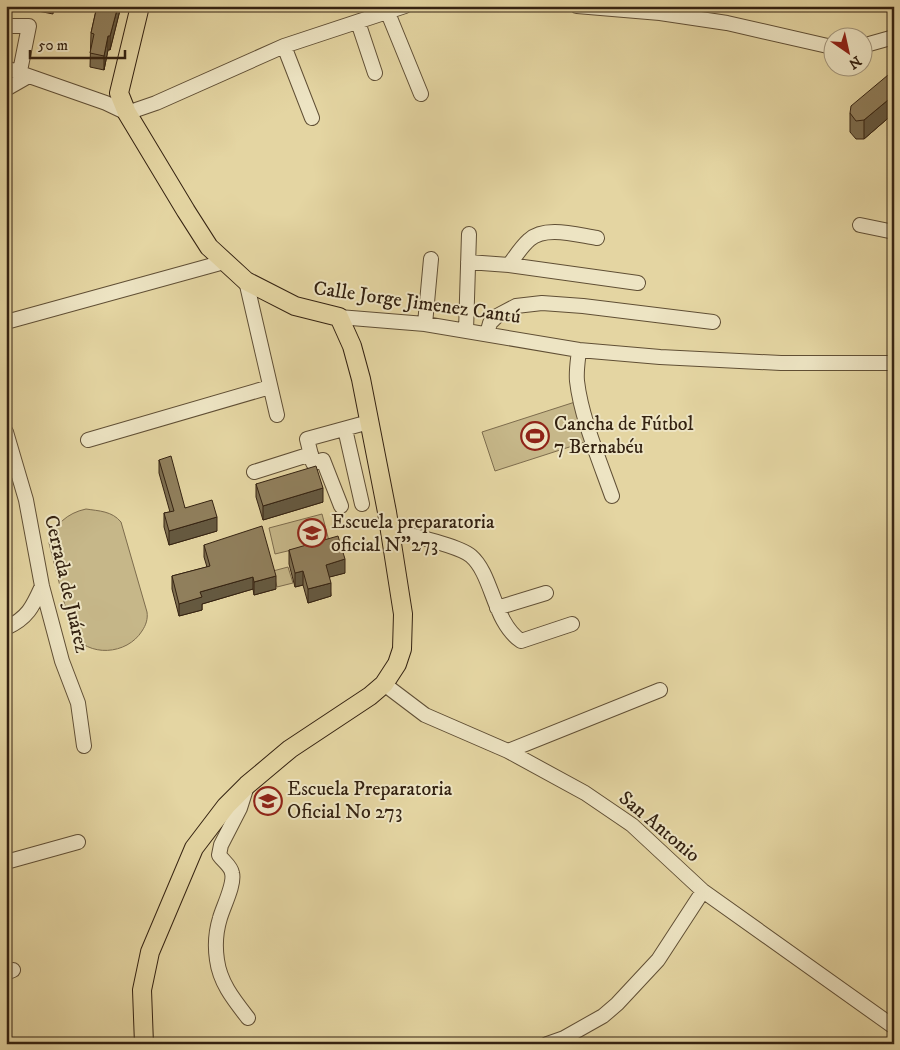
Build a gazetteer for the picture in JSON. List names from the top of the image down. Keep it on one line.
{"streets":{"main road":["Calle Jorge Jimenez Cantú"],"street":["Cerrada de Juárez","San Antonio"]},"places":{"sports":["Cancha de Fútbol 7 Bernabéu"],"school or university":["Escuela preparatoria oficial N\"273","Escuela Preparatoria Oficial No 273"]},"scale_bar":"50 m","north":"bottom right"}
